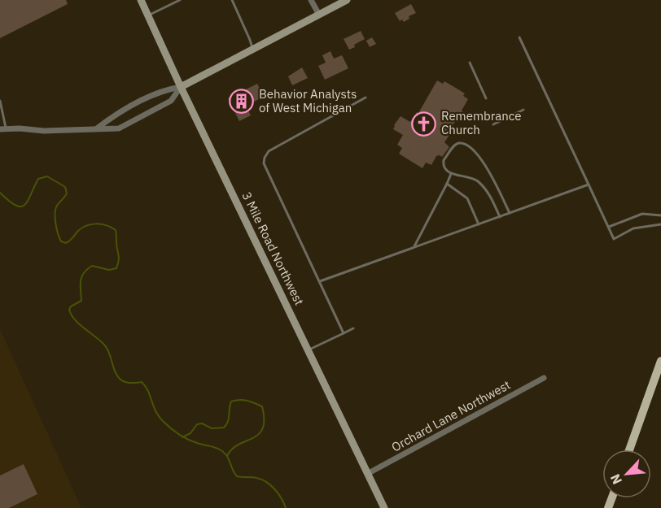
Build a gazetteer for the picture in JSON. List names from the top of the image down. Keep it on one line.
{"streets":{"street":["3 Mile Road Northwest","Orchard Lane Northwest"]},"crossings":[["3 Mile Road Northwest","Orchard Lane Northwest"]],"places":{"building":["Behavior Analysts of West Michigan"],"church":["Remembrance Church"]},"north":"bottom left"}
